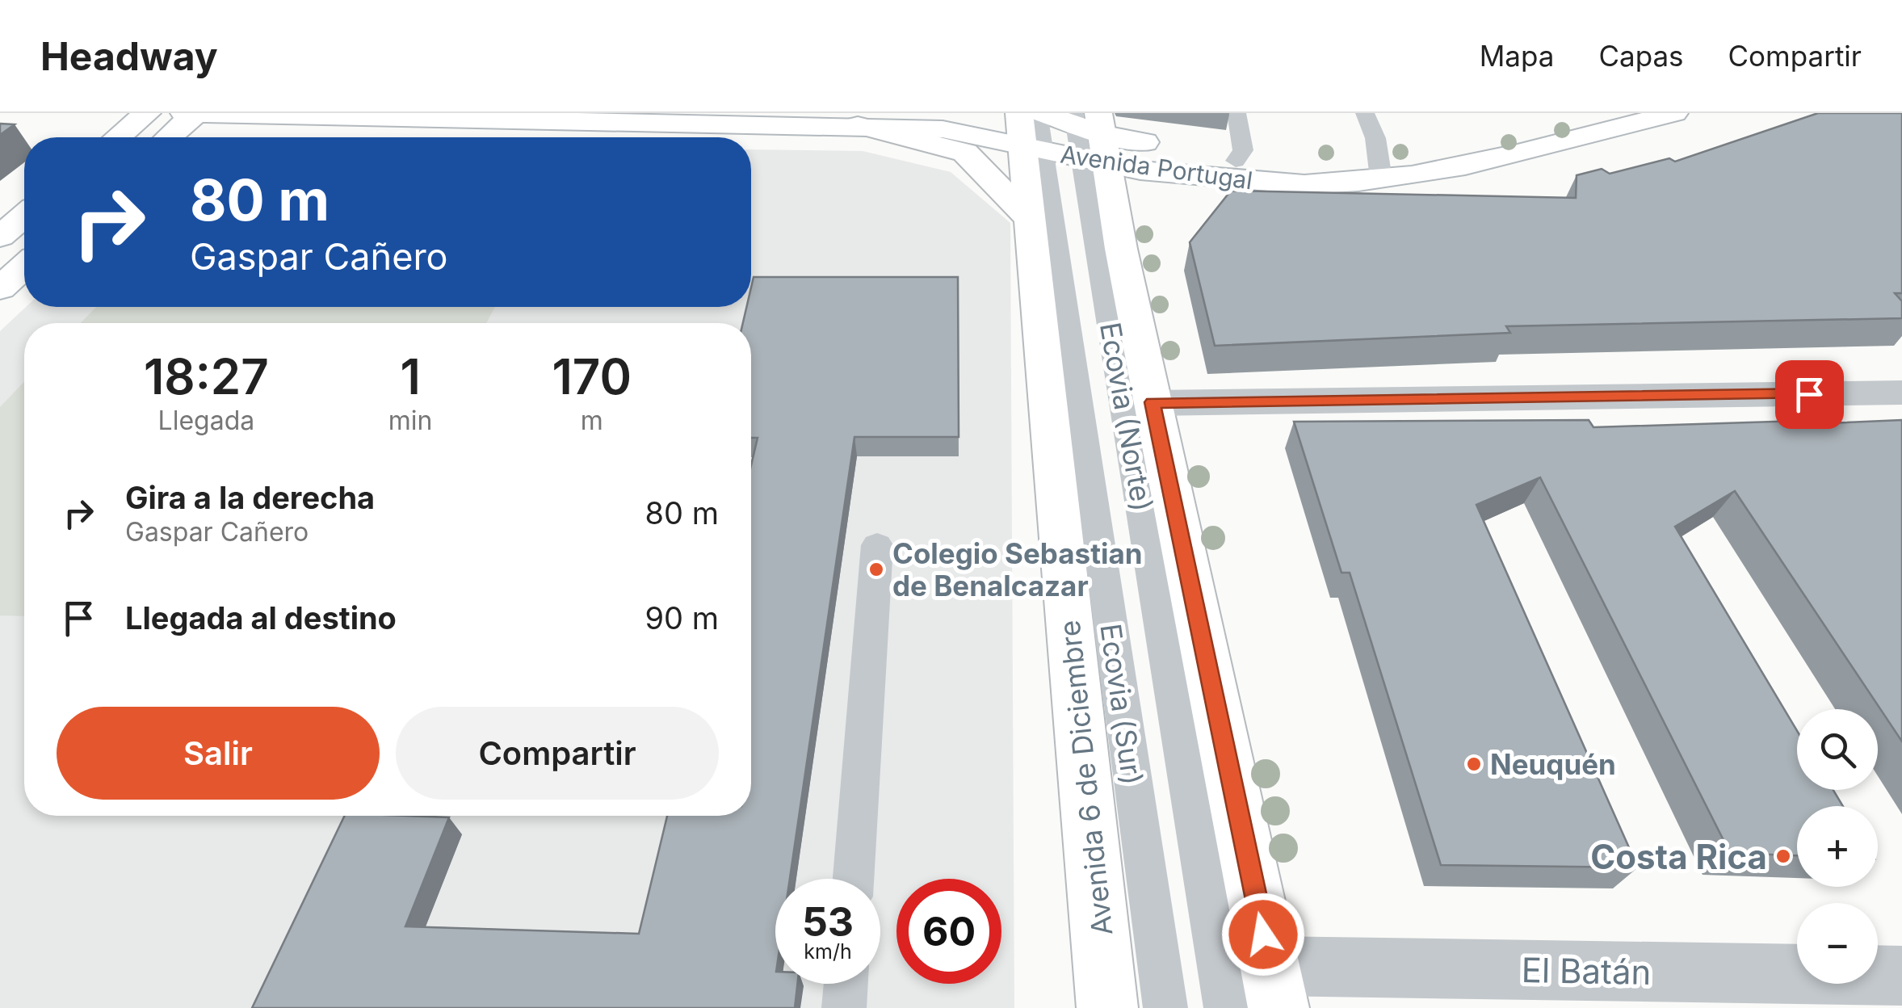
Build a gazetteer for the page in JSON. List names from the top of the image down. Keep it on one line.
{"streets":{"main road":["Avenida Portugal","Avenida 6 de Diciembre"],"street":["El Batán"],"lane":["Ecovia (Norte)","Ecovia (Sur)"]},"crossings":[["Avenida Portugal","Ecovia (Norte)"],["Avenida Portugal","Ecovia (Sur)"],["Avenida Portugal","Avenida 6 de Diciembre"],["Ecovia (Sur)","Avenida 6 de Diciembre"]],"places":["Colegio Sebastian de Benalcazar","Neuquén","Costa Rica"],"page":{"header":"Headway","nav":["Mapa","Capas","Compartir"],"turn":["80 m","Gaspar Cañero"],"eta":["18:27","Llegada","1","min","170","m"],"list":[{"name":"Gira a la derecha","note":"Gaspar Cañero","value":"80 m"},{"name":"Llegada al destino","value":"90 m"}],"buttons":["Salir","Compartir"],"map_buttons":["+","−"],"speed":"53 km/h","limit":"60"}}
